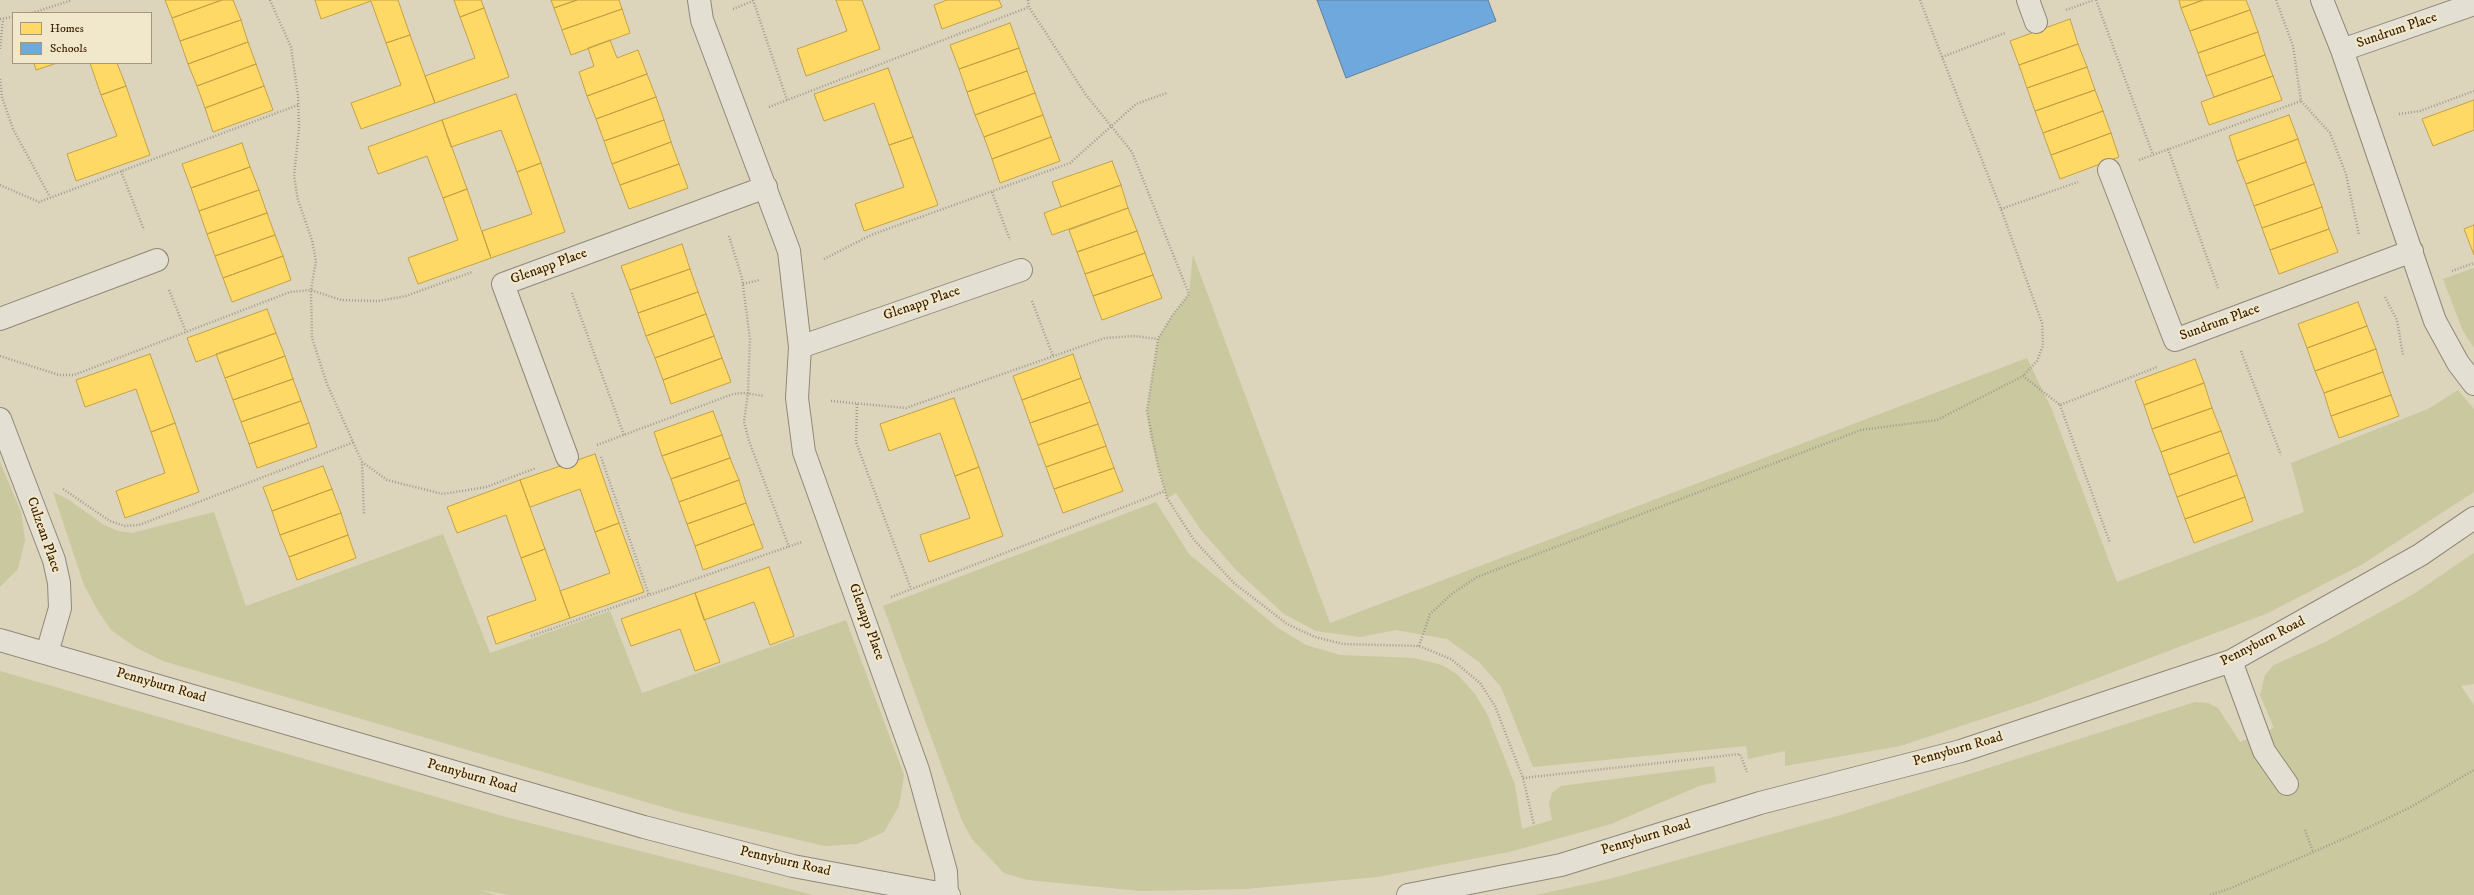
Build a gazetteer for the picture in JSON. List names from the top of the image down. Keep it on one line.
{"streets":{"street":["Sundrum Place","Glenapp Place","Culzean Place","Pennyburn Road"]},"crossings":[["Glenapp Place","Pennyburn Road"],["Culzean Place","Pennyburn Road"]],"legend":["Homes","Schools"]}
